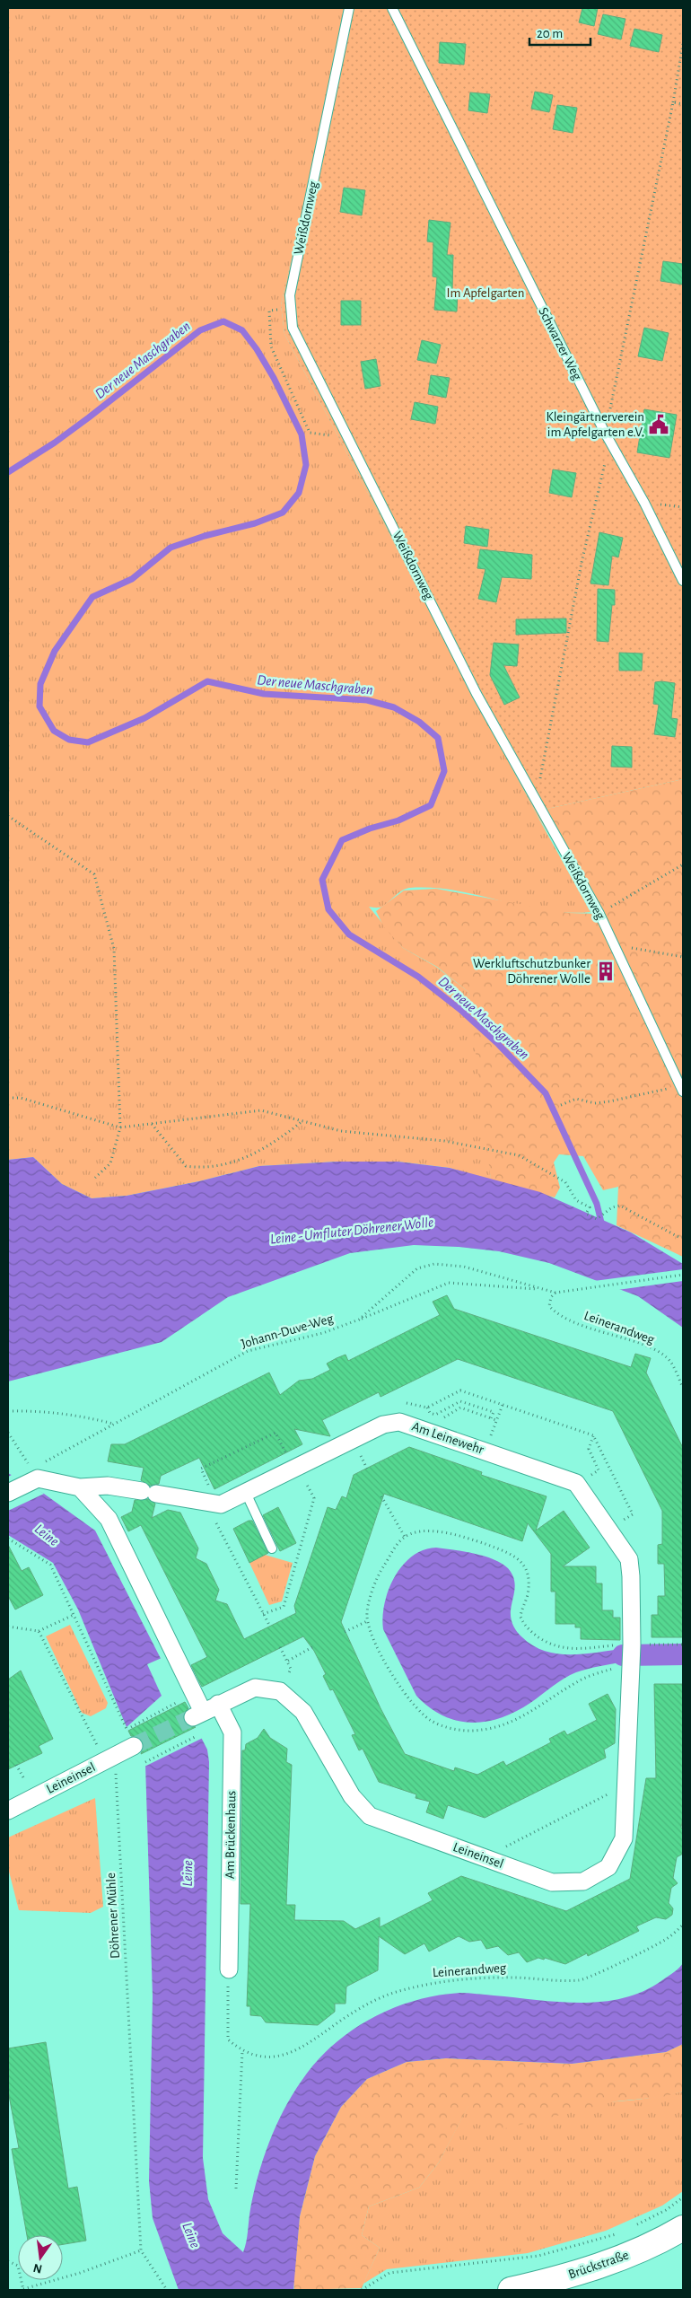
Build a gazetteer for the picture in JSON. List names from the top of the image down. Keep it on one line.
{"streets":{"street":["Am Leinewehr","Leineinsel","Am Brückenhaus","Brückstraße"],"lane":["Weißdornweg","Schwarzer Weg"],"path":["Leinerandweg","Johann-Duve-Weg","Döhrener Mühle"]},"crossings":[["Leinerandweg","Johann-Duve-Weg"],["Johann-Duve-Weg","Am Leinewehr"],["Am Leinewehr","Leineinsel"],["Leineinsel","Döhrener Mühle"]],"water":["Der neue Maschgraben","Leine - Umfluter Döhrener Wolle","Leine"],"parks":["Im Apfelgarten"],"places":{"public building":["Kleingärtnerverein im Apfelgarten e.V."],"building":["Werkluftschutzbunker Döhrener Wolle"]},"scale_bar":"20 m","north":"bottom"}
